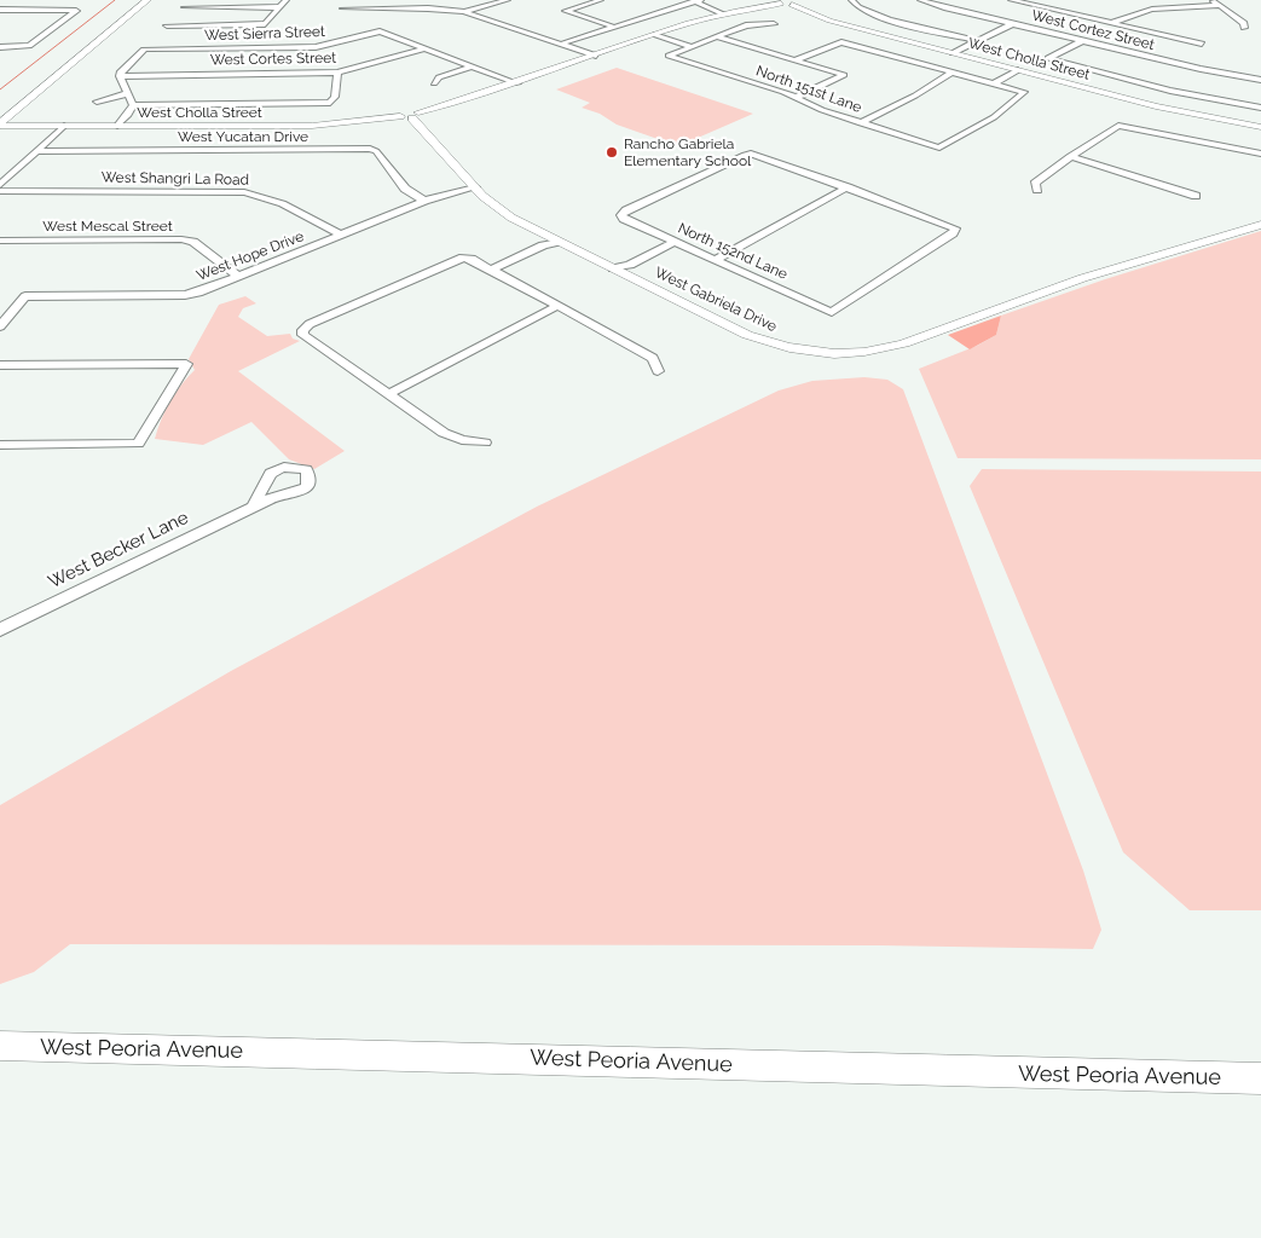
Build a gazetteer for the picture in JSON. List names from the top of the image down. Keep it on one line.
{"streets":{"main road":["West Peoria Avenue"],"street":["West Cortez Street","West Sierra Street","West Cortes Street","West Cholla Street","North 151st Lane","West Yucatan Drive","West Shangri La Road","West Mescal Street","North 152nd Lane","West Hope Drive","West Gabriela Drive","West Becker Lane"]},"crossings":[["West Sierra Street","West Cortes Street"],["West Cholla Street","West Gabriela Drive"],["West Yucatan Drive","West Hope Drive"],["West Shangri La Road","West Hope Drive"],["West Mescal Street","West Hope Drive"],["West Hope Drive","West Gabriela Drive"]],"places":["Rancho Gabriela Elementary School"]}
